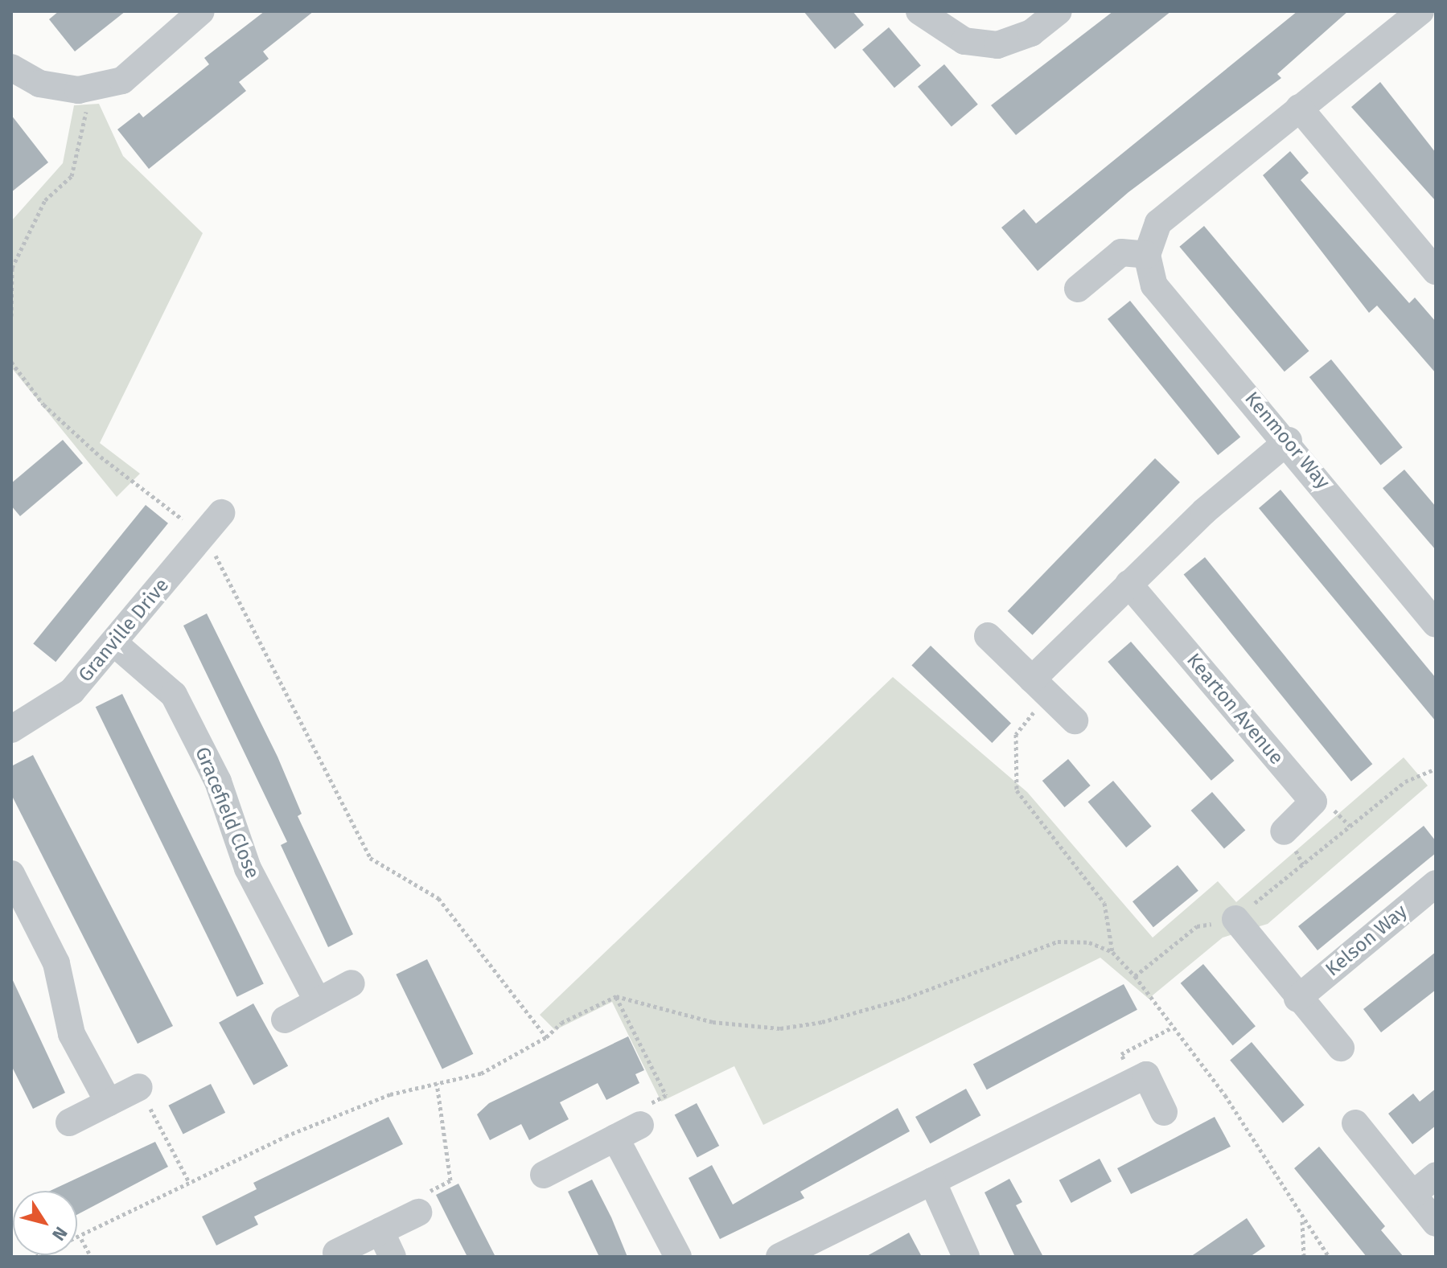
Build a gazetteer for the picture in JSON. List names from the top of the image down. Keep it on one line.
{"streets":{"street":["Kenmoor Way","Granville Drive","Kearton Avenue","Gracefield Close","Kelson Way"]},"crossings":[["Granville Drive","Gracefield Close"]],"north":"bottom right"}
